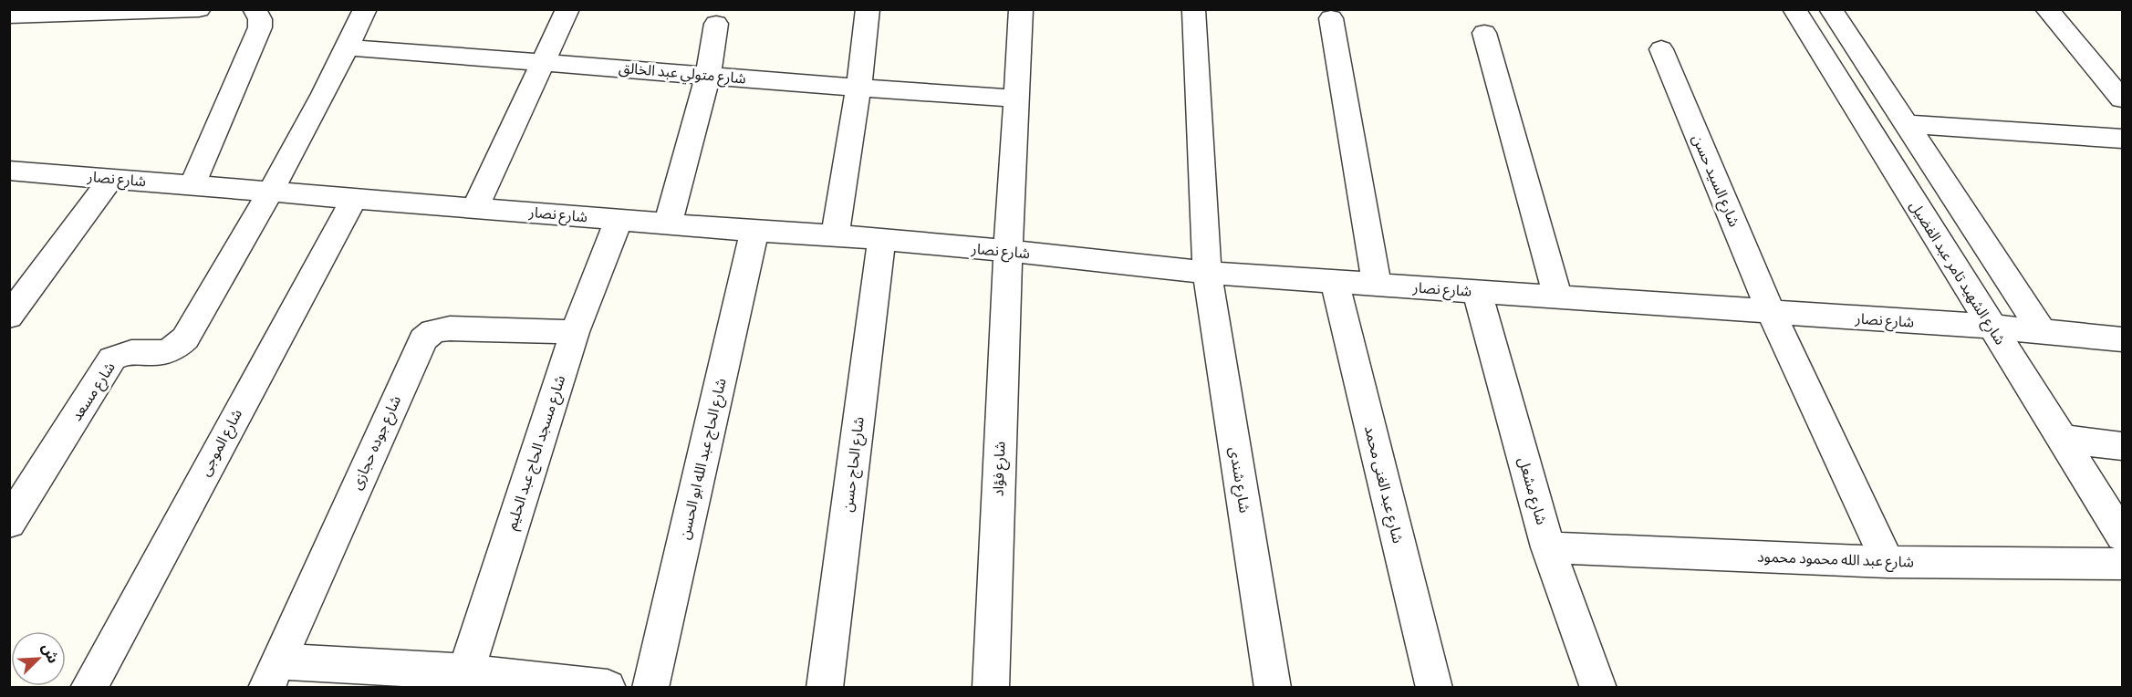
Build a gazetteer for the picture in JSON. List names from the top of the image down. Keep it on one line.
{"streets":{"street":["شارع متولي عبد الخالق","شارع نصار","شارع السيد حسن","شارع الشهيد تامر عبد الفضيل","شارع مسعد","شارع الموجى","شارع جوده حجازى","شارع مسجد الحاج عبد الحليم","شارع الحاج عبد الله ابو الحسن","شارع الحاج حسن","شارع فؤاد","شارع شندى","شارع عبد الغنى محمد","شارع مشعل","شارع عبد الله محمود محمود"]},"crossings":[["شارع متولي عبد الخالق","شارع مسعد"],["شارع متولي عبد الخالق","شارع فؤاد"],["شارع نصار","شارع السيد حسن"],["شارع نصار","شارع الشهيد تامر عبد الفضيل"],["شارع نصار","شارع مسعد"],["شارع نصار","شارع الموجى"],["شارع نصار","شارع مسجد الحاج عبد الحليم"],["شارع نصار","شارع الحاج عبد الله ابو الحسن"],["شارع نصار","شارع الحاج حسن"],["شارع نصار","شارع فؤاد"],["شارع نصار","شارع شندى"],["شارع نصار","شارع عبد الغنى محمد"],["شارع نصار","شارع مشعل"],["شارع السيد حسن","شارع عبد الله محمود محمود"],["شارع جوده حجازى","شارع مسجد الحاج عبد الحليم"],["شارع مشعل","شارع عبد الله محمود محمود"]],"north":"top right"}
